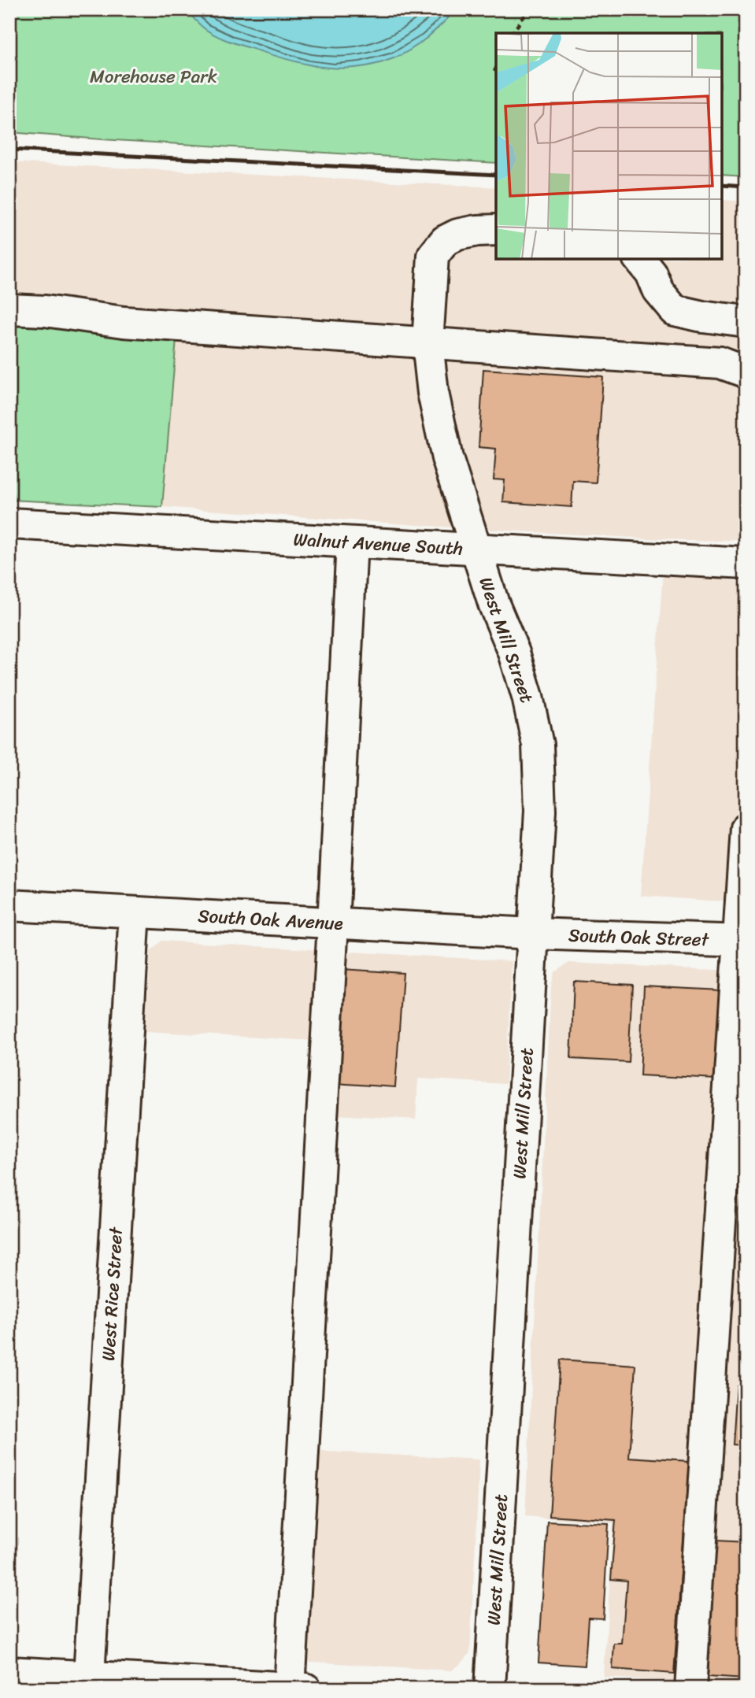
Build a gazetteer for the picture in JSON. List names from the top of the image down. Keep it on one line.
{"streets":{"street":["Walnut Avenue South","West Mill Street","South Oak Avenue","South Oak Street","West Rice Street"]},"crossings":[["Walnut Avenue South","West Mill Street"],["West Mill Street","South Oak Avenue"],["West Mill Street","South Oak Street"],["South Oak Avenue","South Oak Street"],["South Oak Avenue","West Rice Street"]],"parks":["Morehouse Park"]}
